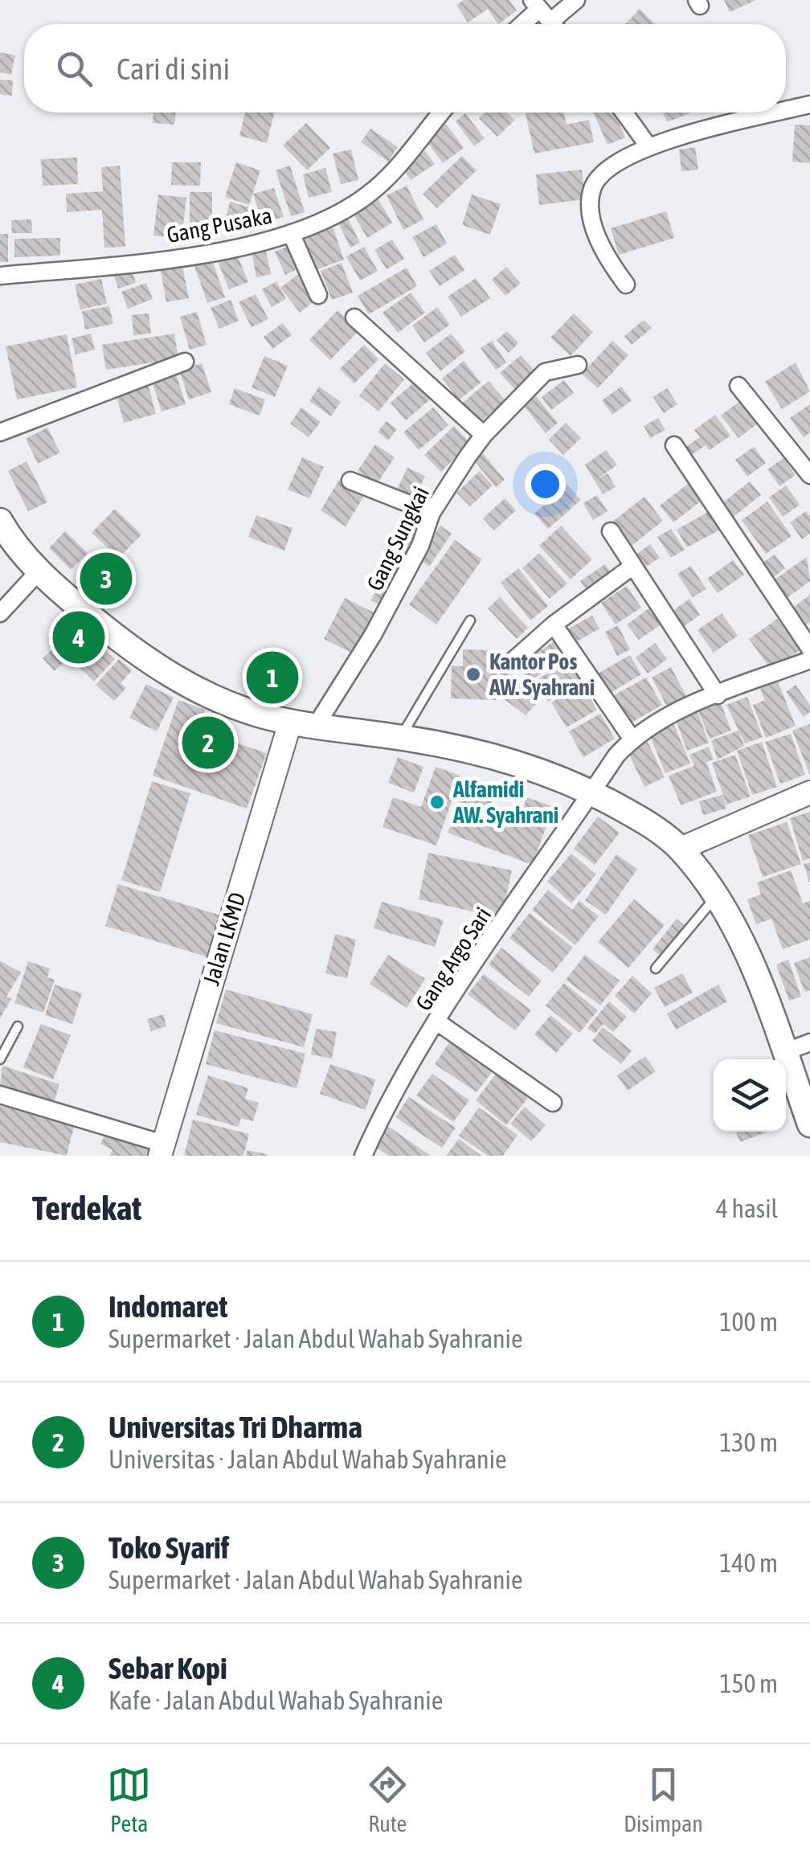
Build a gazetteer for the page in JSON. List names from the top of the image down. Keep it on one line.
{"streets":{"street":["Gang Pusaka","Gang Sungkai","Jalan LKMD","Gang Argo Sari"]},"places":["Kantor Pos AW. Syahrani","Alfamidi AW. Syahrani"],"page":{"search":"Cari di sini","pins":["3","4","1","2"],"heading":["Terdekat","4 hasil"],"list":[{"mark":"1","name":"Indomaret","note":"Supermarket · Jalan Abdul Wahab Syahranie","value":"100 m"},{"mark":"2","name":"Universitas Tri Dharma","note":"Universitas · Jalan Abdul Wahab Syahranie","value":"130 m"},{"mark":"3","name":"Toko Syarif","note":"Supermarket · Jalan Abdul Wahab Syahranie","value":"140 m"},{"mark":"4","name":"Sebar Kopi","note":"Kafe · Jalan Abdul Wahab Syahranie","value":"150 m"}],"nav":["Peta","Rute","Disimpan"]}}
